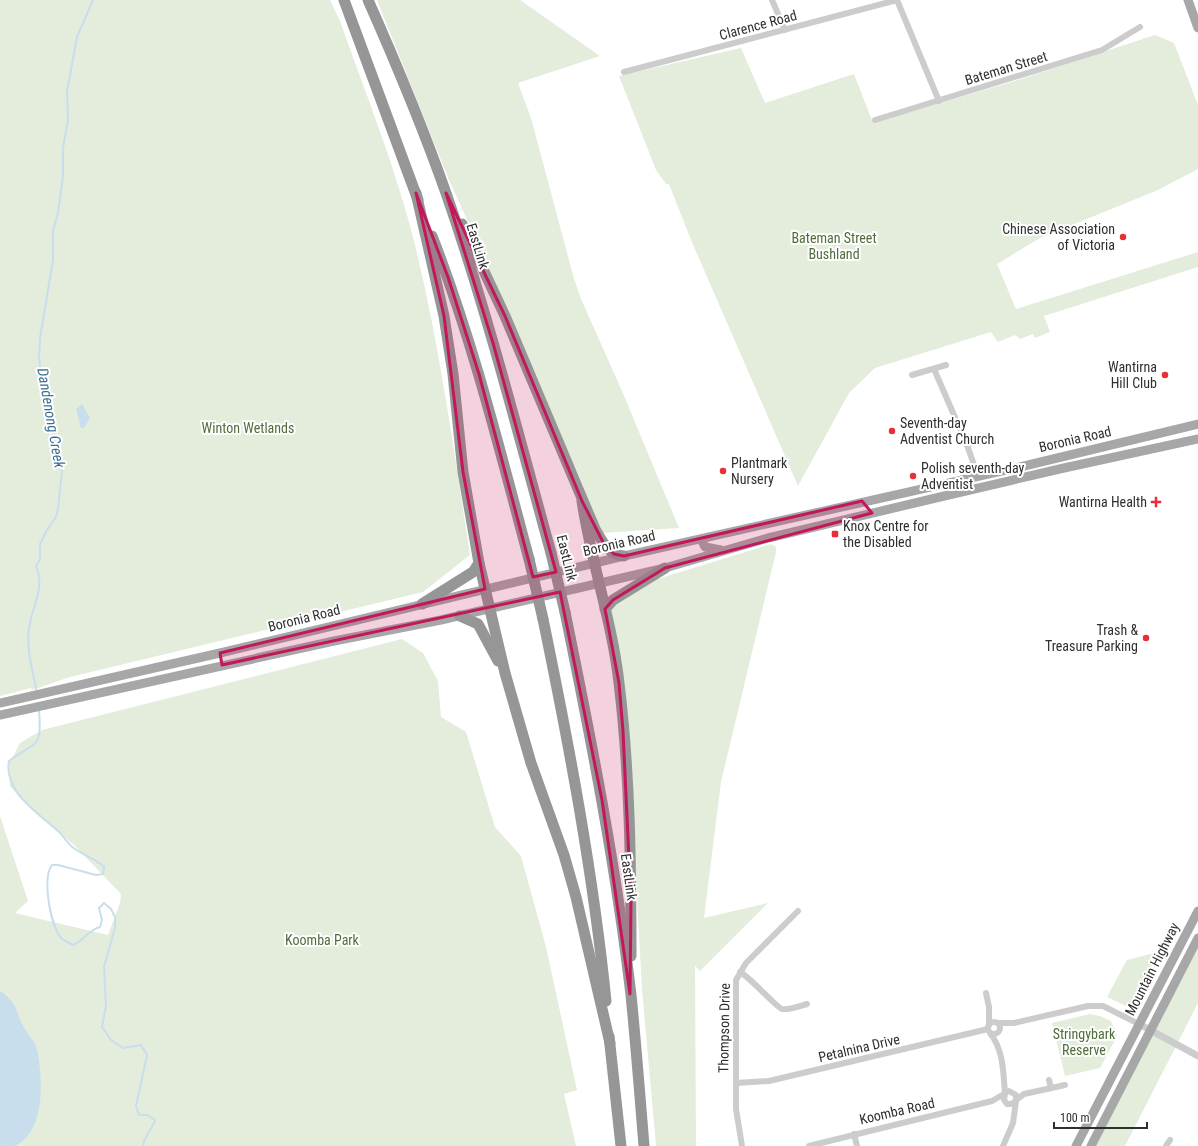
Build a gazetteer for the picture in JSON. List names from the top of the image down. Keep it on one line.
{"streets":{"highway":["EastLink"],"main road":["Boronia Road","Mountain Highway"],"street":["Clarence Road","Bateman Street","Thompson Drive","Petalnina Drive","Koomba Road"]},"crossings":[["Thompson Drive","Petalnina Drive"]],"water":["Dandenong Creek"],"parks":["Bateman Street Bushland","Winton Wetlands","Koomba Park","Stringybark Reserve"],"places":{"other":["Chinese Association of Victoria","Wantirna Hill Club","Seventh-day Adventist Church","Plantmark Nursery","Polish seventh-day Adventist","Trash & Treasure Parking"],"health":["Wantirna Health"],"transit":["Knox Centre for the Disabled"]},"scale_bar":"100 m"}
